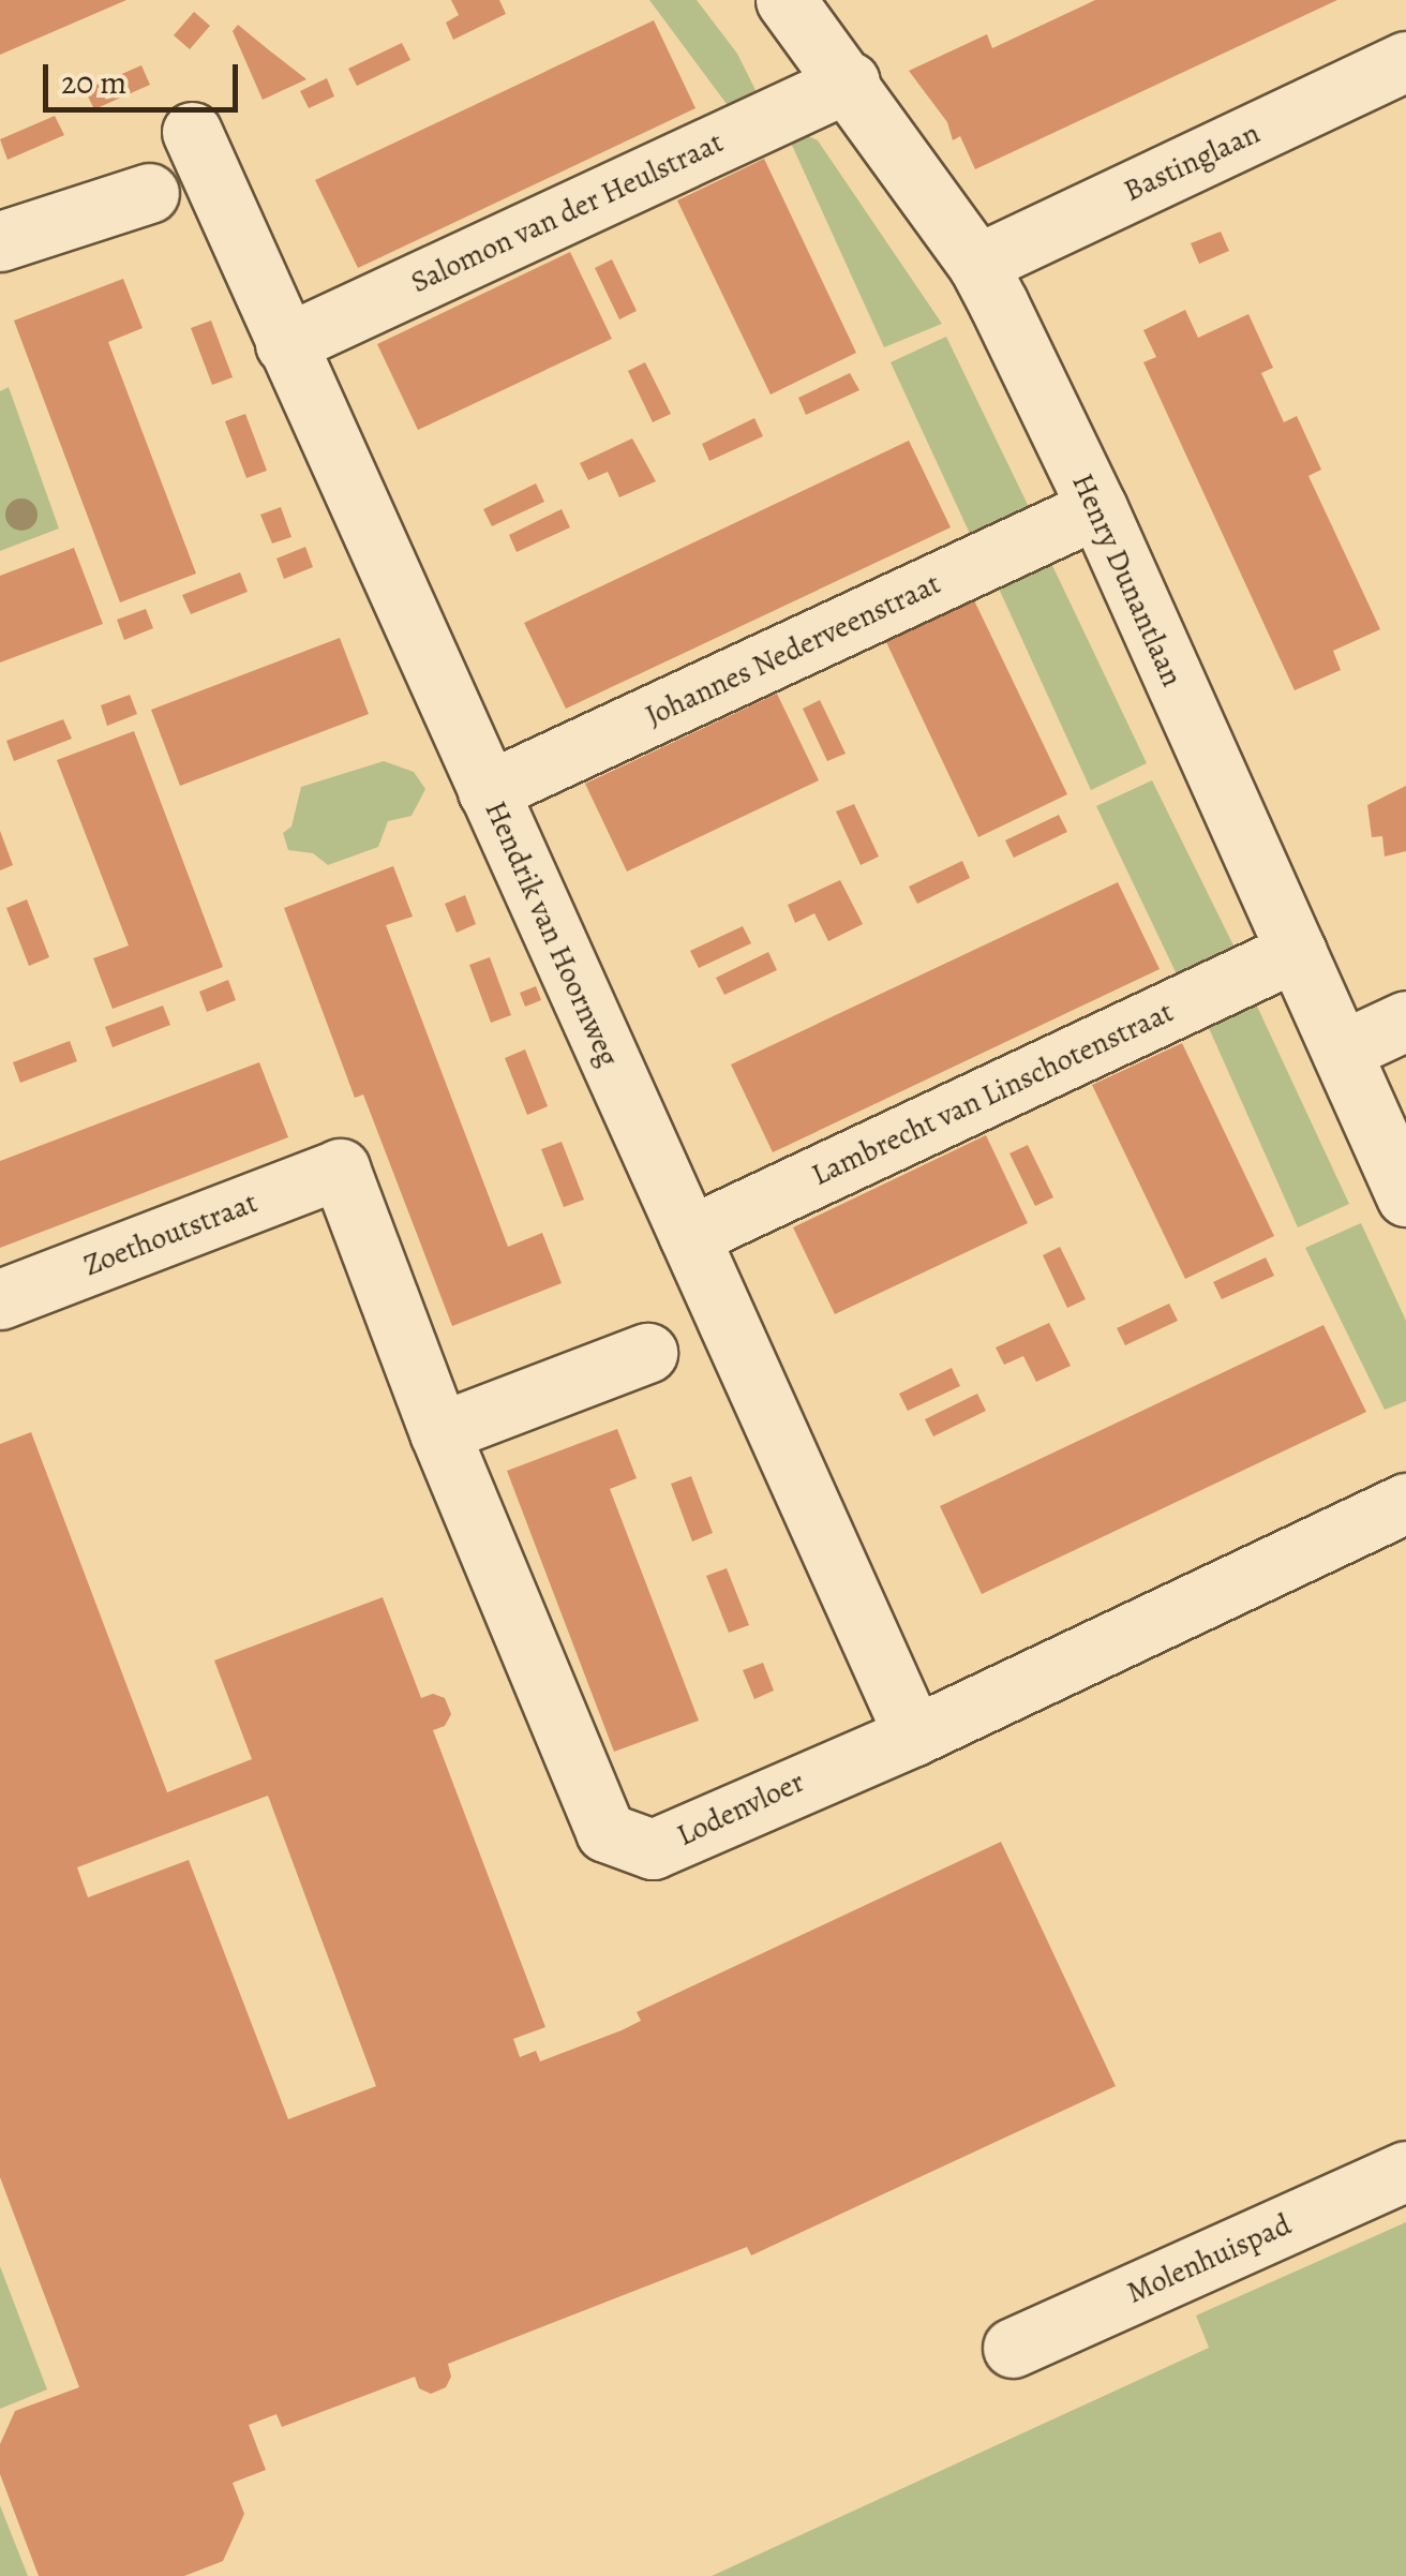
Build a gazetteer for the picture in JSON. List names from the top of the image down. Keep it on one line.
{"streets":{"street":["Bastinglaan","Salomon van der Heulstraat","Henry Dunantlaan","Johannes Nederveenstraat","Hendrik van Hoornweg","Lambrecht van Linschotenstraat","Zoethoutstraat","Lodenvloer","Molenhuispad"]},"crossings":[["Bastinglaan","Henry Dunantlaan"],["Salomon van der Heulstraat","Henry Dunantlaan"],["Salomon van der Heulstraat","Hendrik van Hoornweg"],["Henry Dunantlaan","Johannes Nederveenstraat"],["Henry Dunantlaan","Lambrecht van Linschotenstraat"],["Johannes Nederveenstraat","Hendrik van Hoornweg"],["Hendrik van Hoornweg","Lambrecht van Linschotenstraat"],["Hendrik van Hoornweg","Lodenvloer"],["Zoethoutstraat","Lodenvloer"]],"scale_bar":"20 m"}
